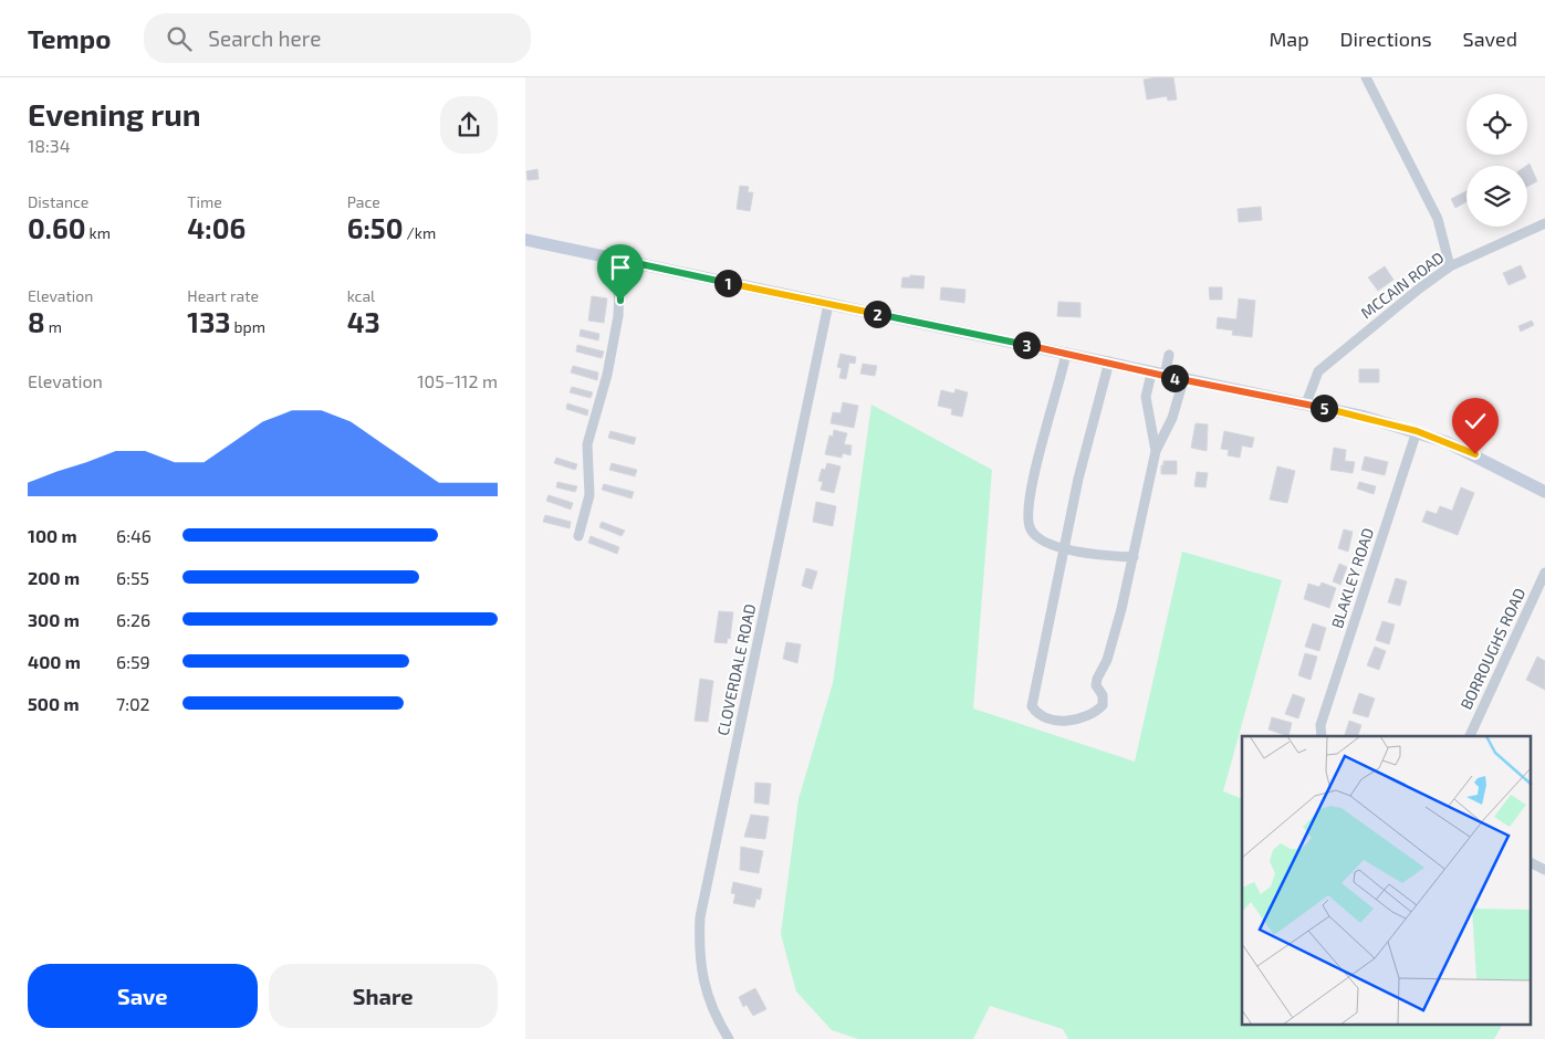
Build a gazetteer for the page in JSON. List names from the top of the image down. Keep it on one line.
{"streets":{"street":["MCCAIN ROAD","BLAKLEY ROAD","BORROUGHS ROAD","CLOVERDALE ROAD"]},"page":{"header":"Tempo","search":"Search here","nav":["Map","Directions","Saved"],"heading":["Evening run","18:34"],"stats":[["Distance","0.60 km"],["Time","4:06"],["Pace","6:50 /km"],["Elevation","8 m"],["Heart rate","133 bpm"],["kcal","43"]],"pins":["1","2","3","4","5"],"chart":["Elevation","105–112 m"],"list":[{"name":"100 m","note":"6:46"},{"name":"200 m","note":"6:55"},{"name":"300 m","note":"6:26"},{"name":"400 m","note":"6:59"},{"name":"500 m","note":"7:02"}],"buttons":["Save","Share"]}}
